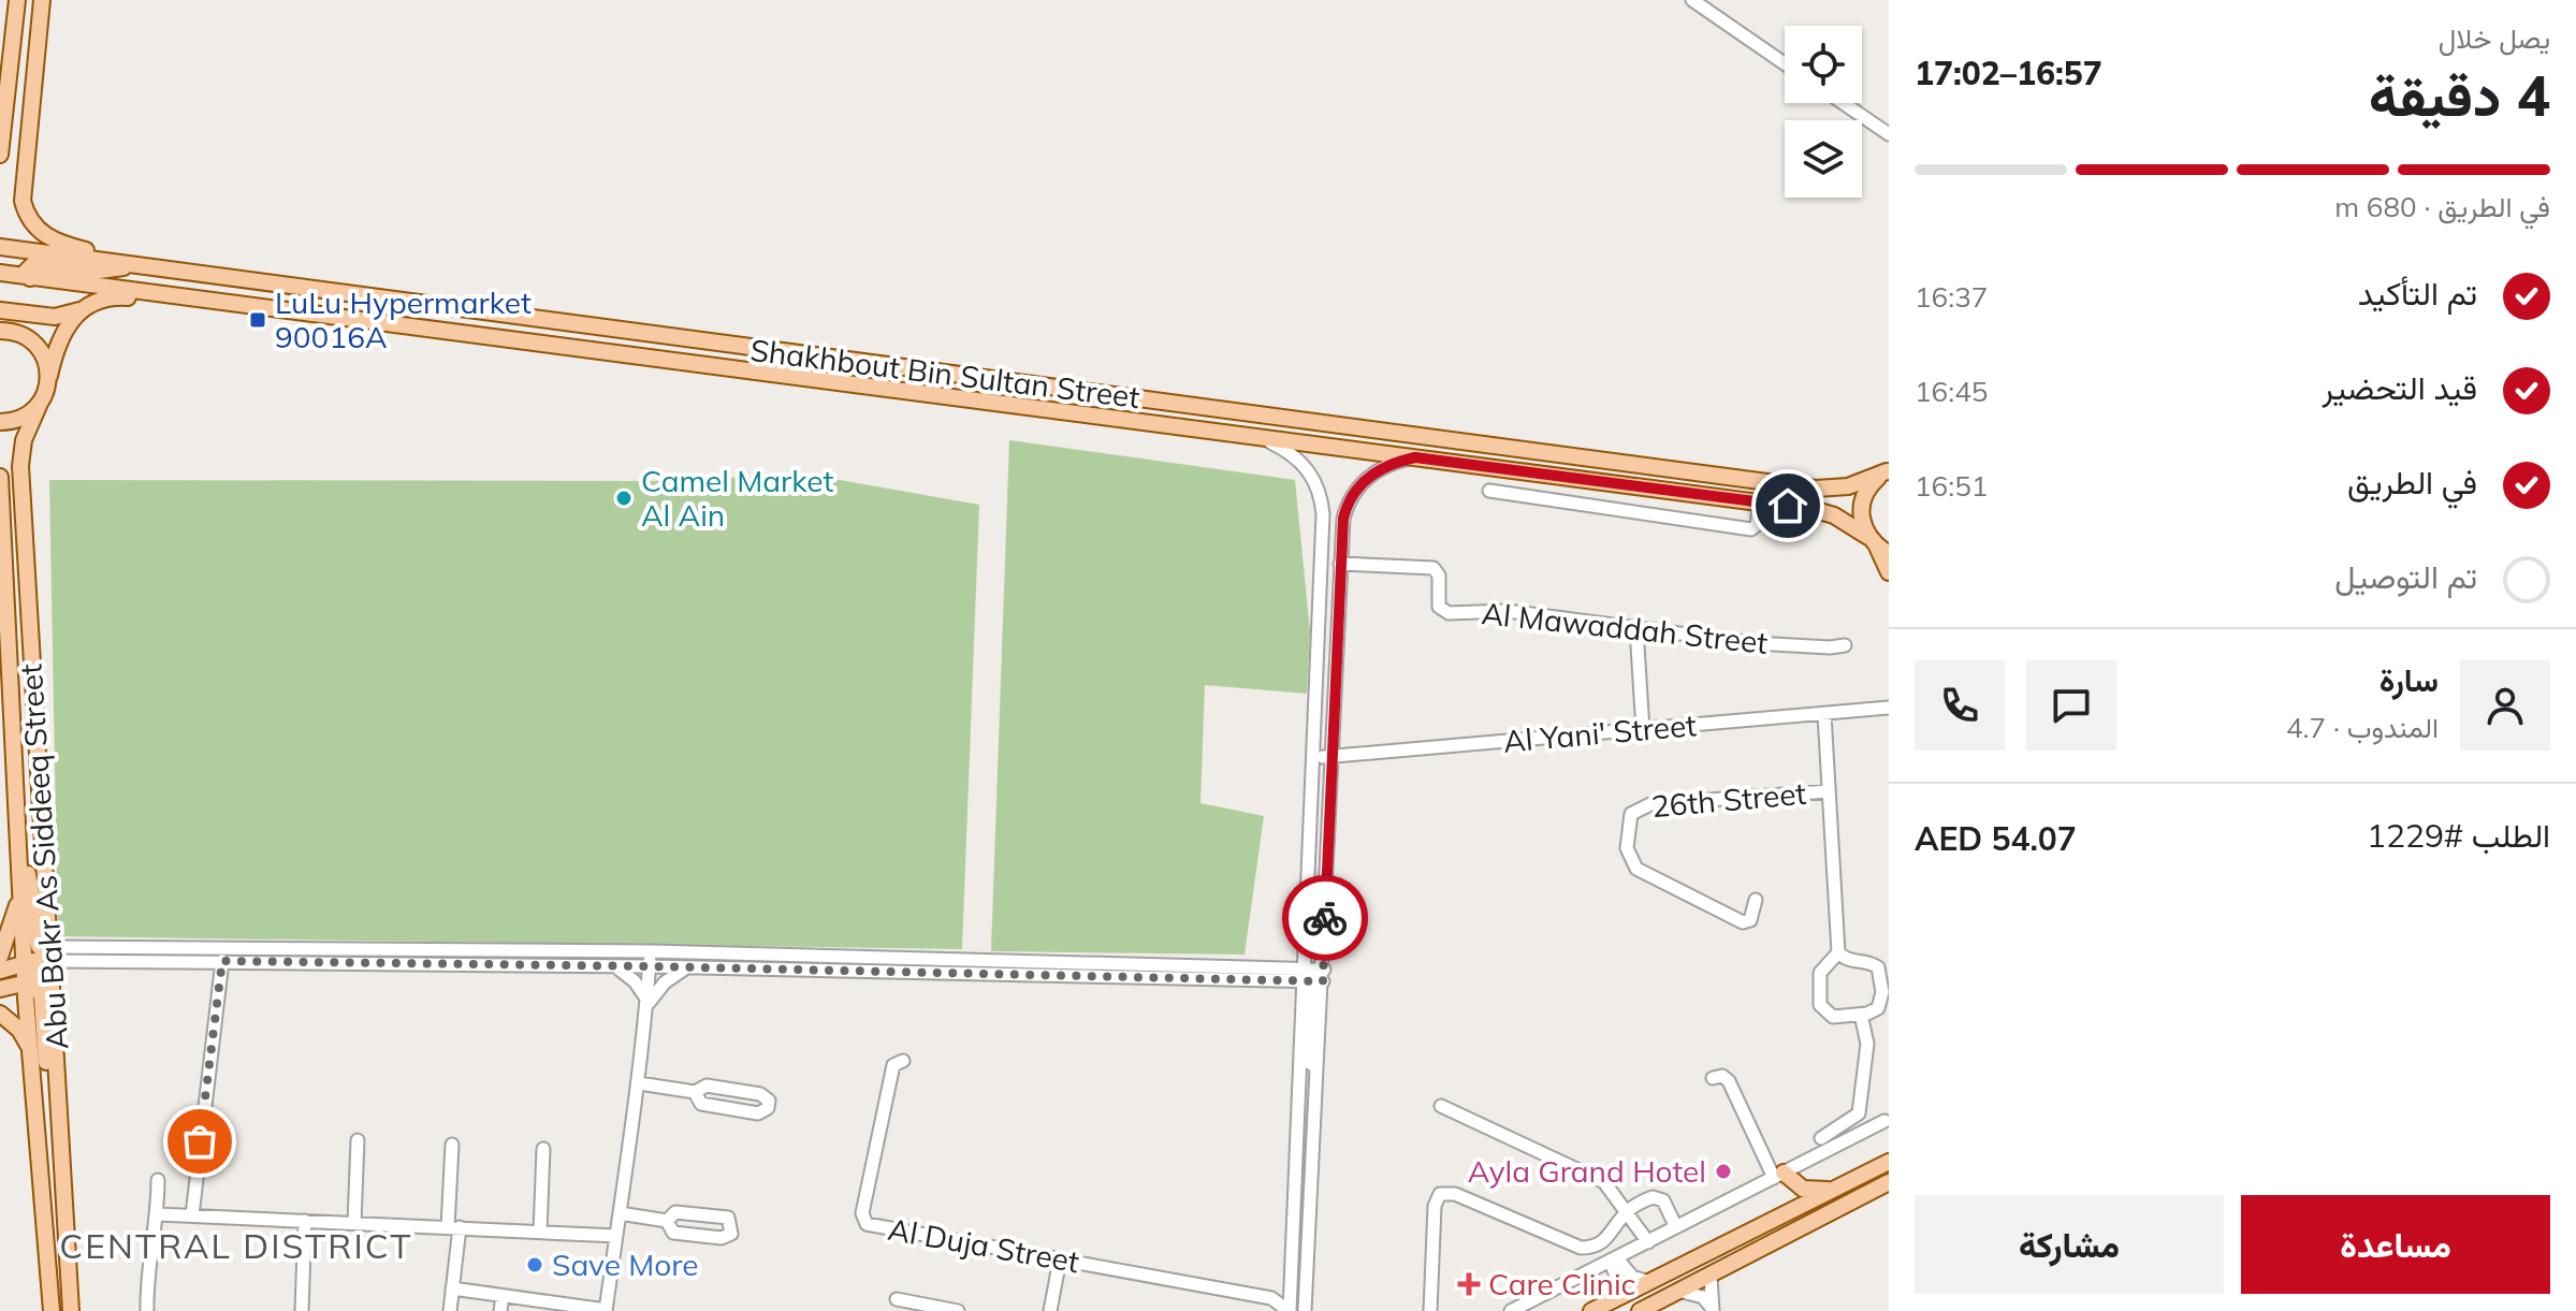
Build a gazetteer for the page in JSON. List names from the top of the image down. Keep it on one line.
{"streets":{"main road":["Shakhbout Bin Sultan Street","Abu Bakr As Siddeeq Street"],"street":["Al Mawaddah Street","Al Yani' Street","26th Street","Al Duja Street"]},"districts":["CENTRAL DISTRICT"],"places":{"transit":["LuLu Hypermarket 90016A"],"other":["Camel Market Al Ain","Ayla Grand Hotel","Save More"],"health":["Care Clinic"]},"page":{"heading":["4 دقيقة","يصل خلال","16:57–17:02"],"panel":["سارة","المندوب · 4.7","الطلب #1229","AED 54.07"],"bar":"في الطريق · 680 m","list":[["تم التأكيد","16:37"],["قيد التحضير","16:45"],["في الطريق","16:51"],"تم التوصيل"],"buttons":["مساعدة","مشاركة"]}}
